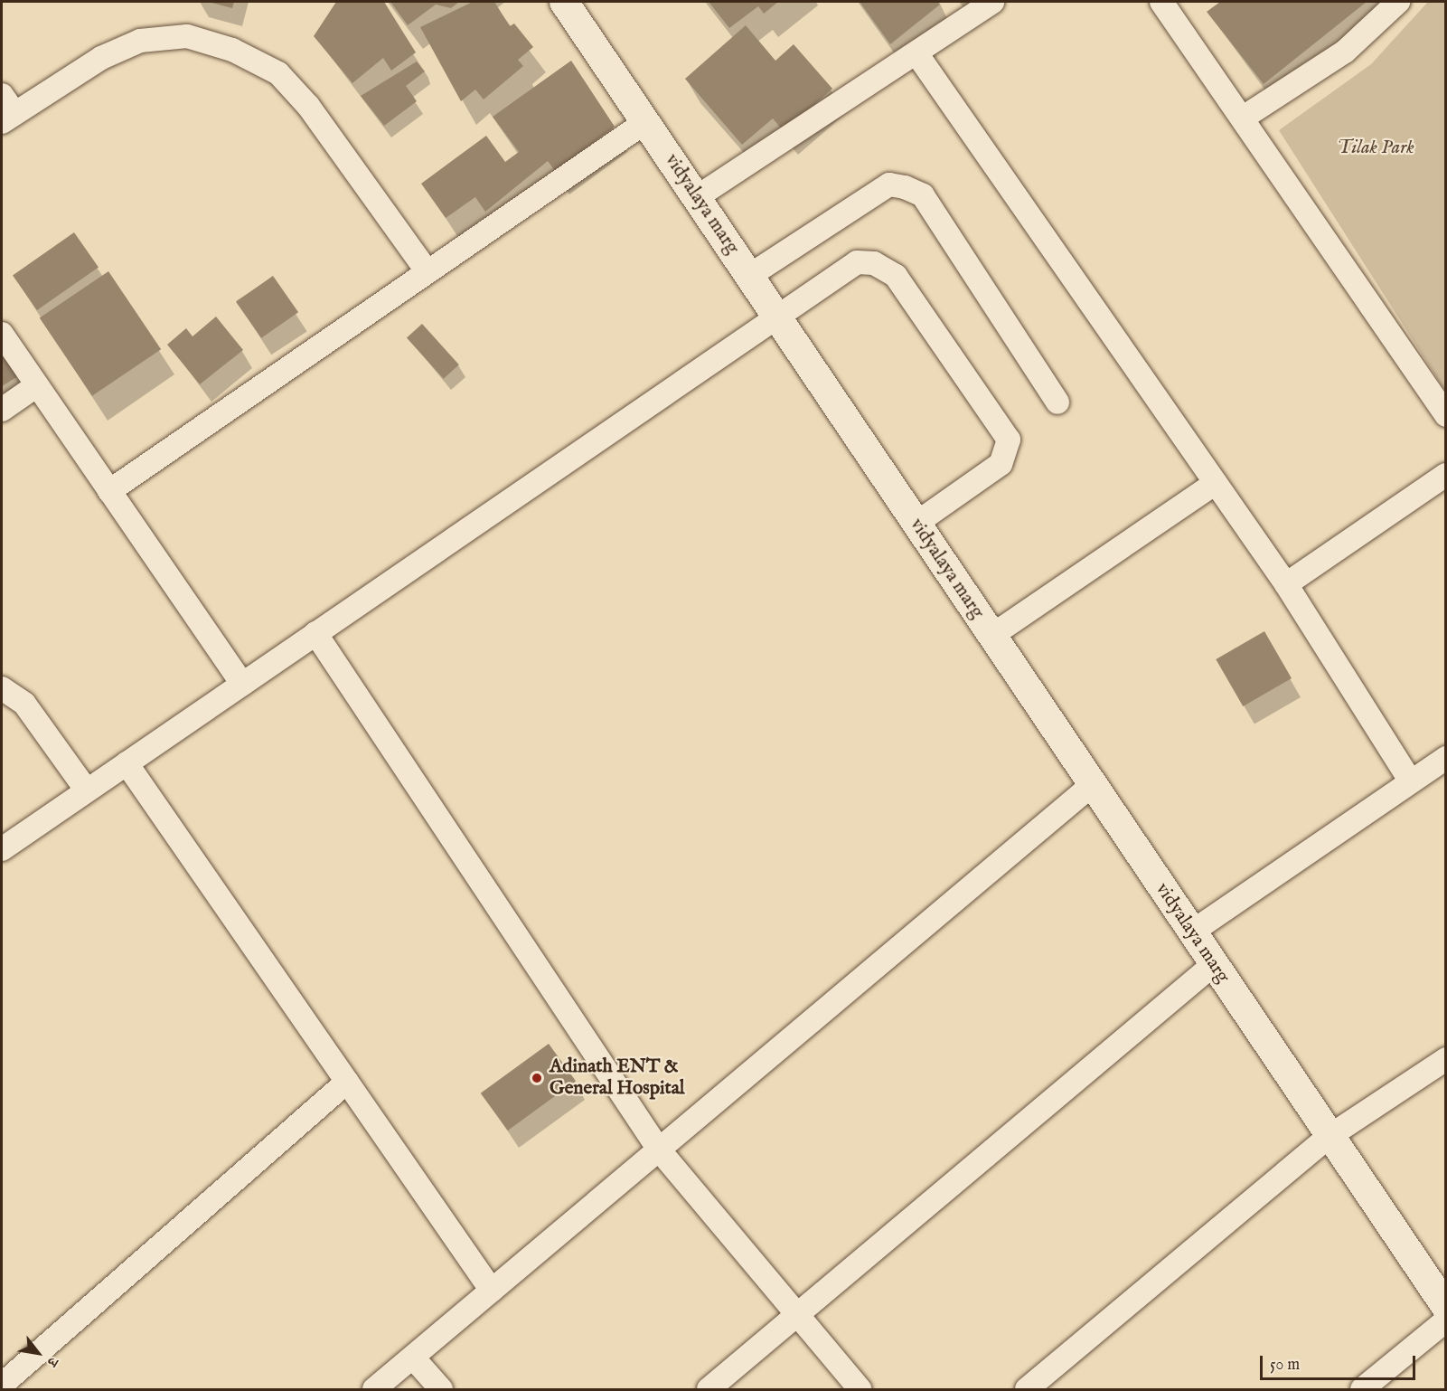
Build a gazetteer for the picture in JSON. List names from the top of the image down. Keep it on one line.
{"streets":{"street":["vidyalaya marg"]},"parks":["Tilak Park"],"places":["Adinath ENT & General Hospital"],"scale_bar":"50 m","north":"bottom right"}
